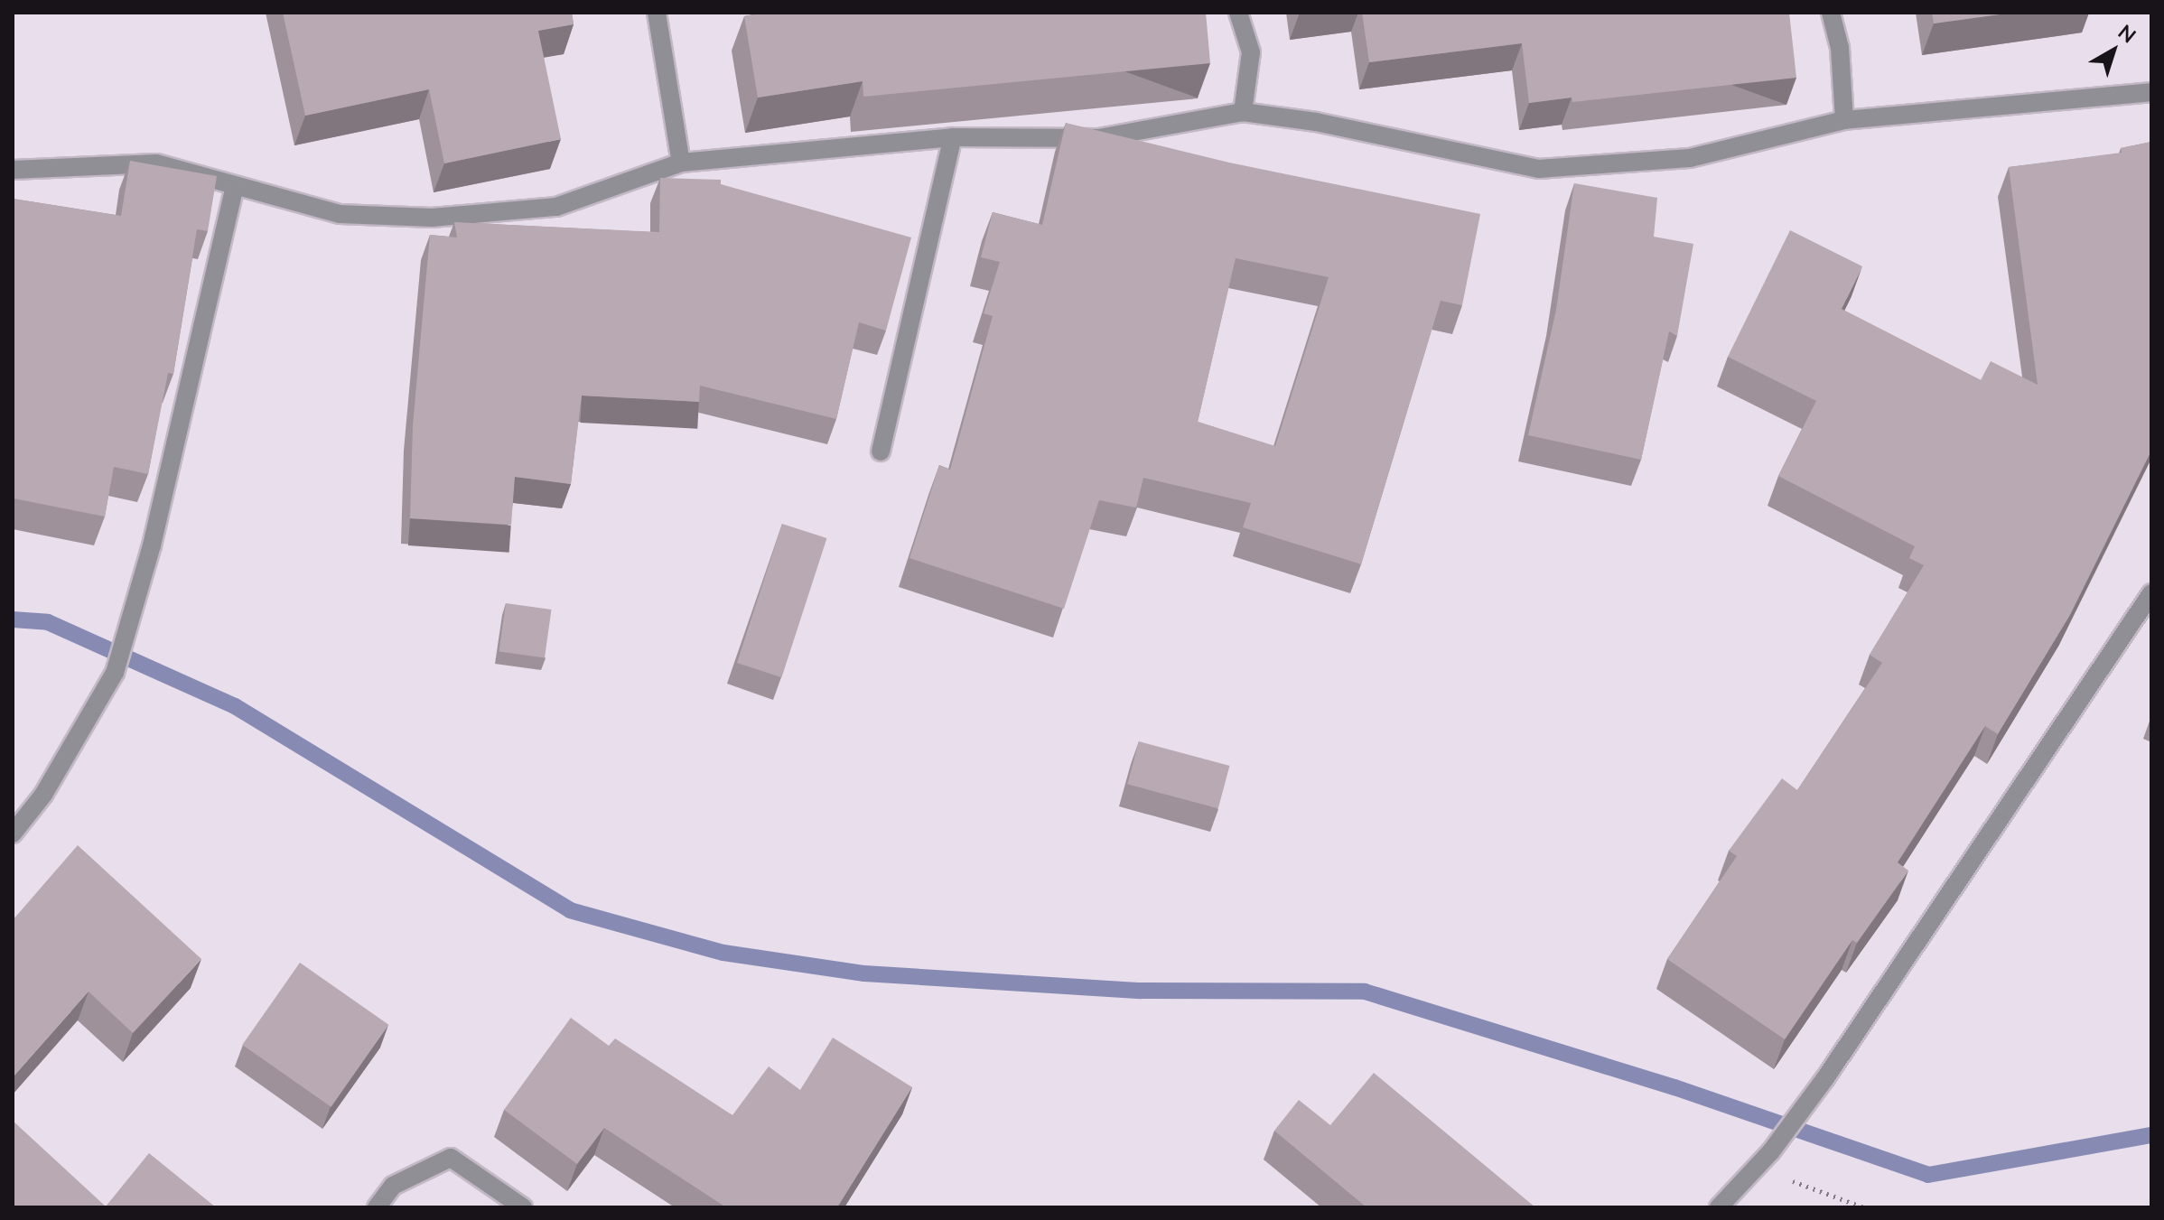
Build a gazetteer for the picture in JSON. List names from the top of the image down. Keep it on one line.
{"north":"top right"}
